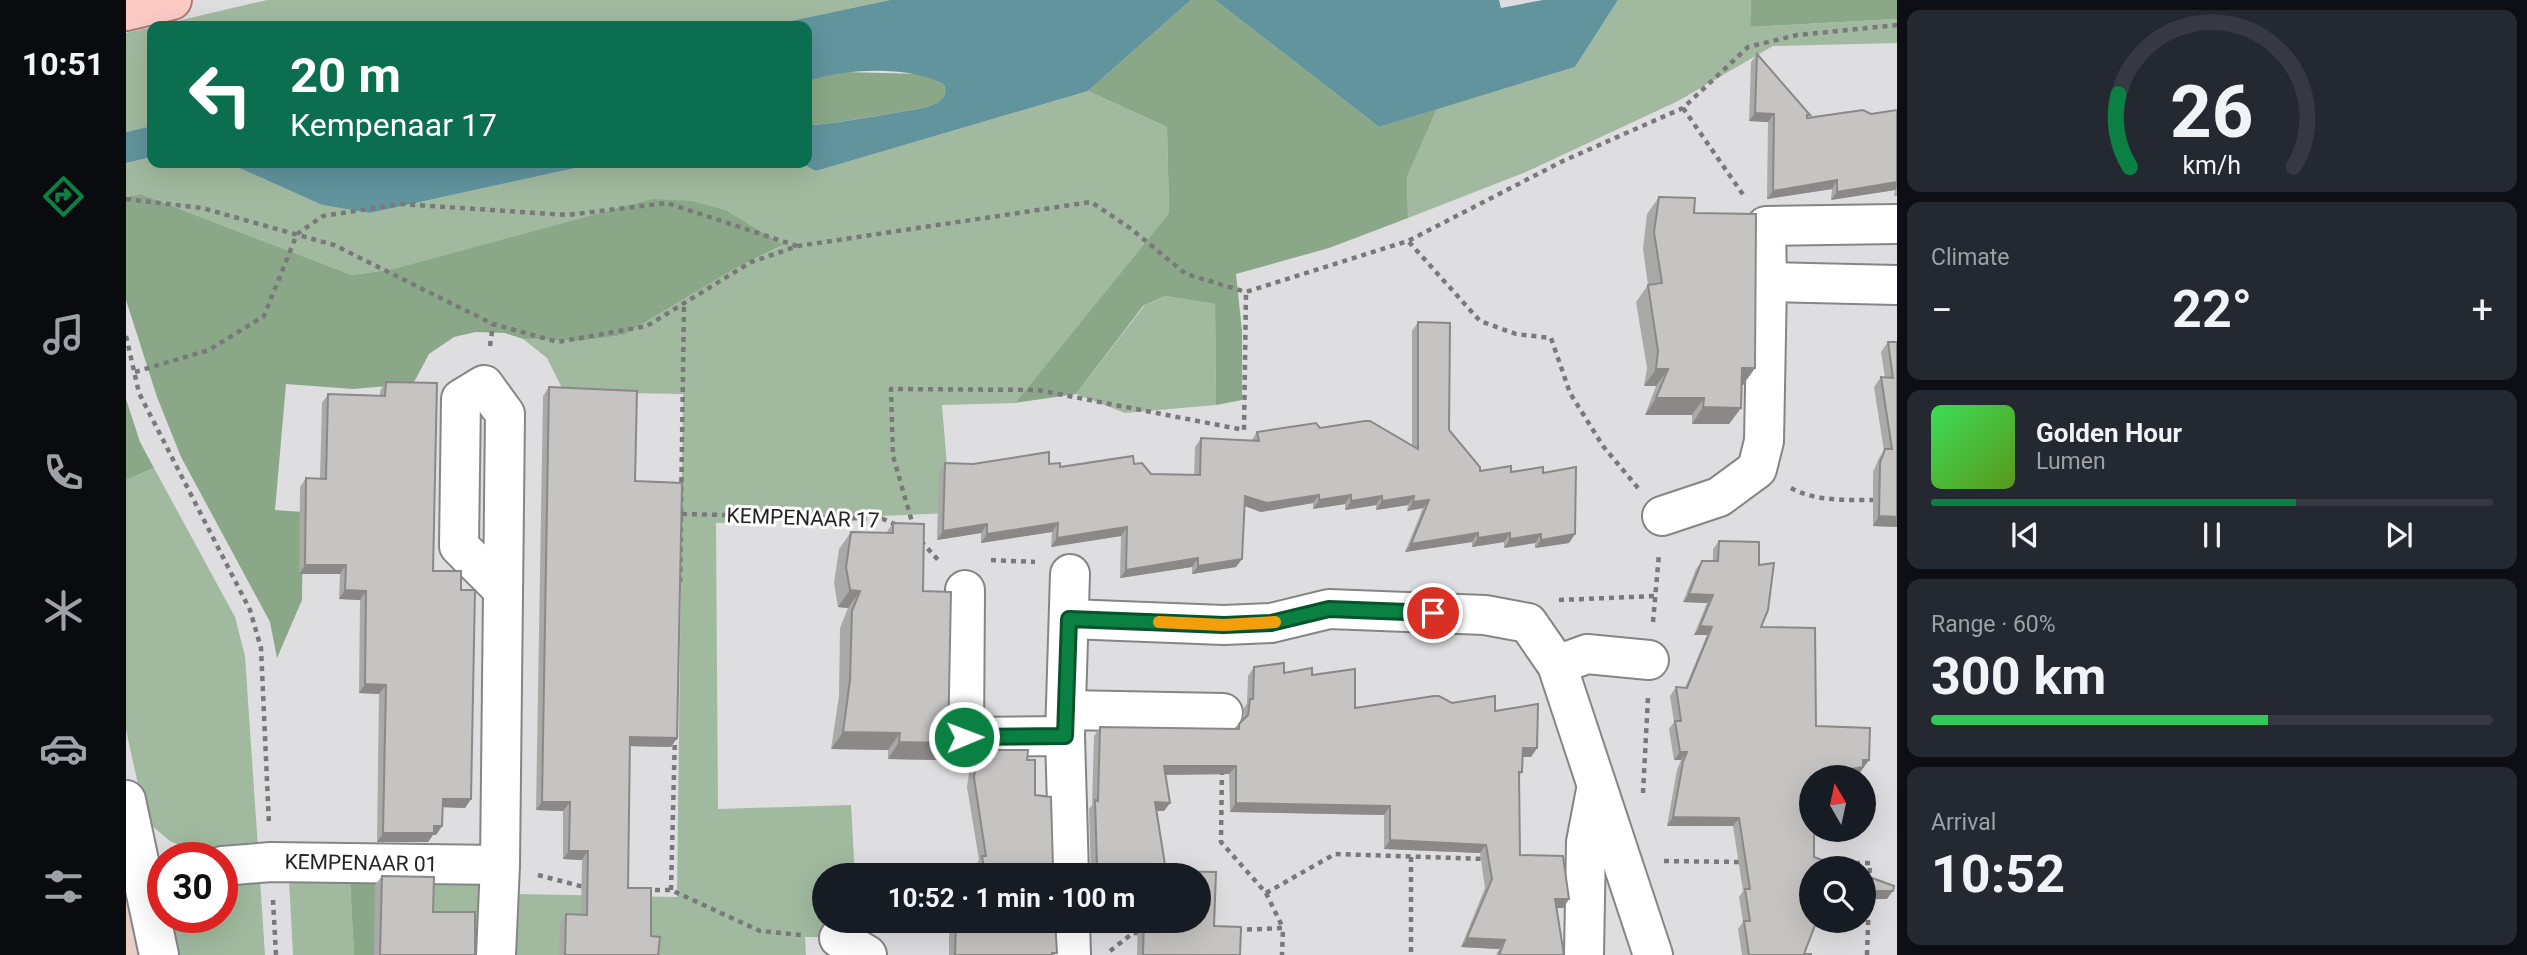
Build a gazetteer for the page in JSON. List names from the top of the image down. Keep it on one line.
{"streets":{"street":["KEMPENAAR 01"],"path":["KEMPENAAR 17"]},"north":"top","page":{"tabs":"10:51","turn":["20 m","Kempenaar 17"],"tile":["Climate",["Range · 60%","300 km"],["Arrival","10:52"]],"heat":["−","22°","+"],"song":["Golden Hour","Lumen"],"limit":"30","trip":"10:52 · 1 min · 100 m","gauge":["26","km/h"]}}
